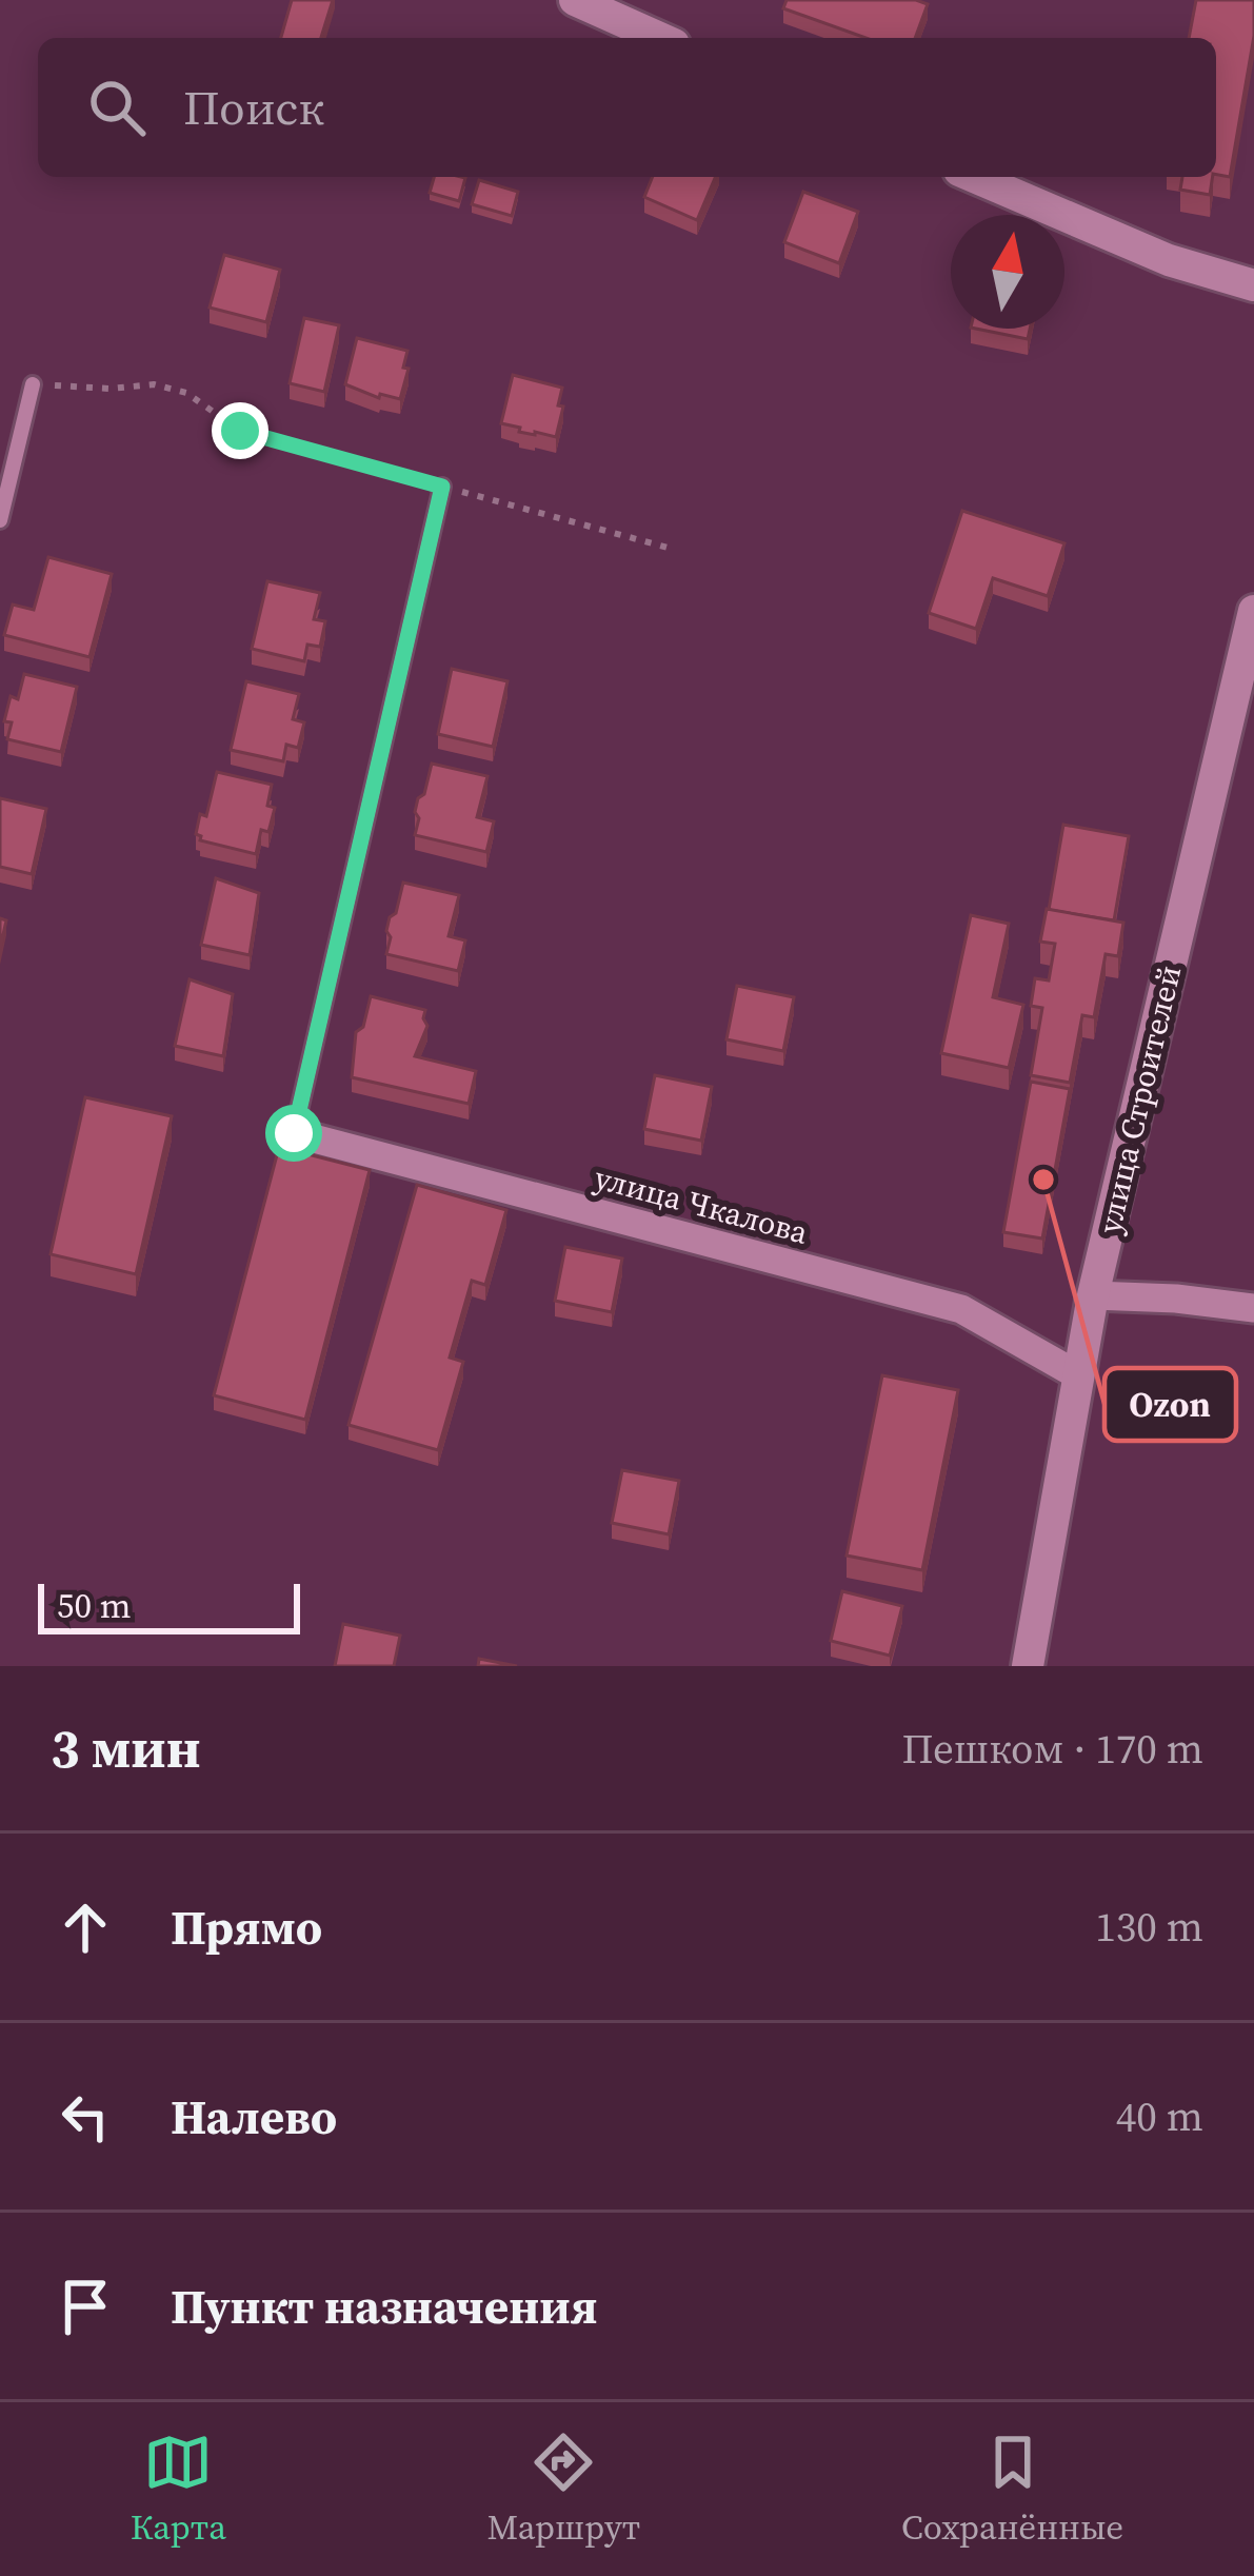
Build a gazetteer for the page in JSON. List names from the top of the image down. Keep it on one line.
{"streets":{"main road":["улица Строителей"],"street":["улица Чкалова"]},"crossings":[["улица Строителей","улица Чкалова"]],"places":["Ozon"],"scale_bar":"50 m","north":"top","page":{"search":"Поиск","scale":"50 m","heading":["3 мин","Пешком · 170 m"],"list":[["Прямо","130 m"],["Налево","40 m"],"Пункт назначения"],"nav":["Карта","Маршрут","Сохранённые"]}}
